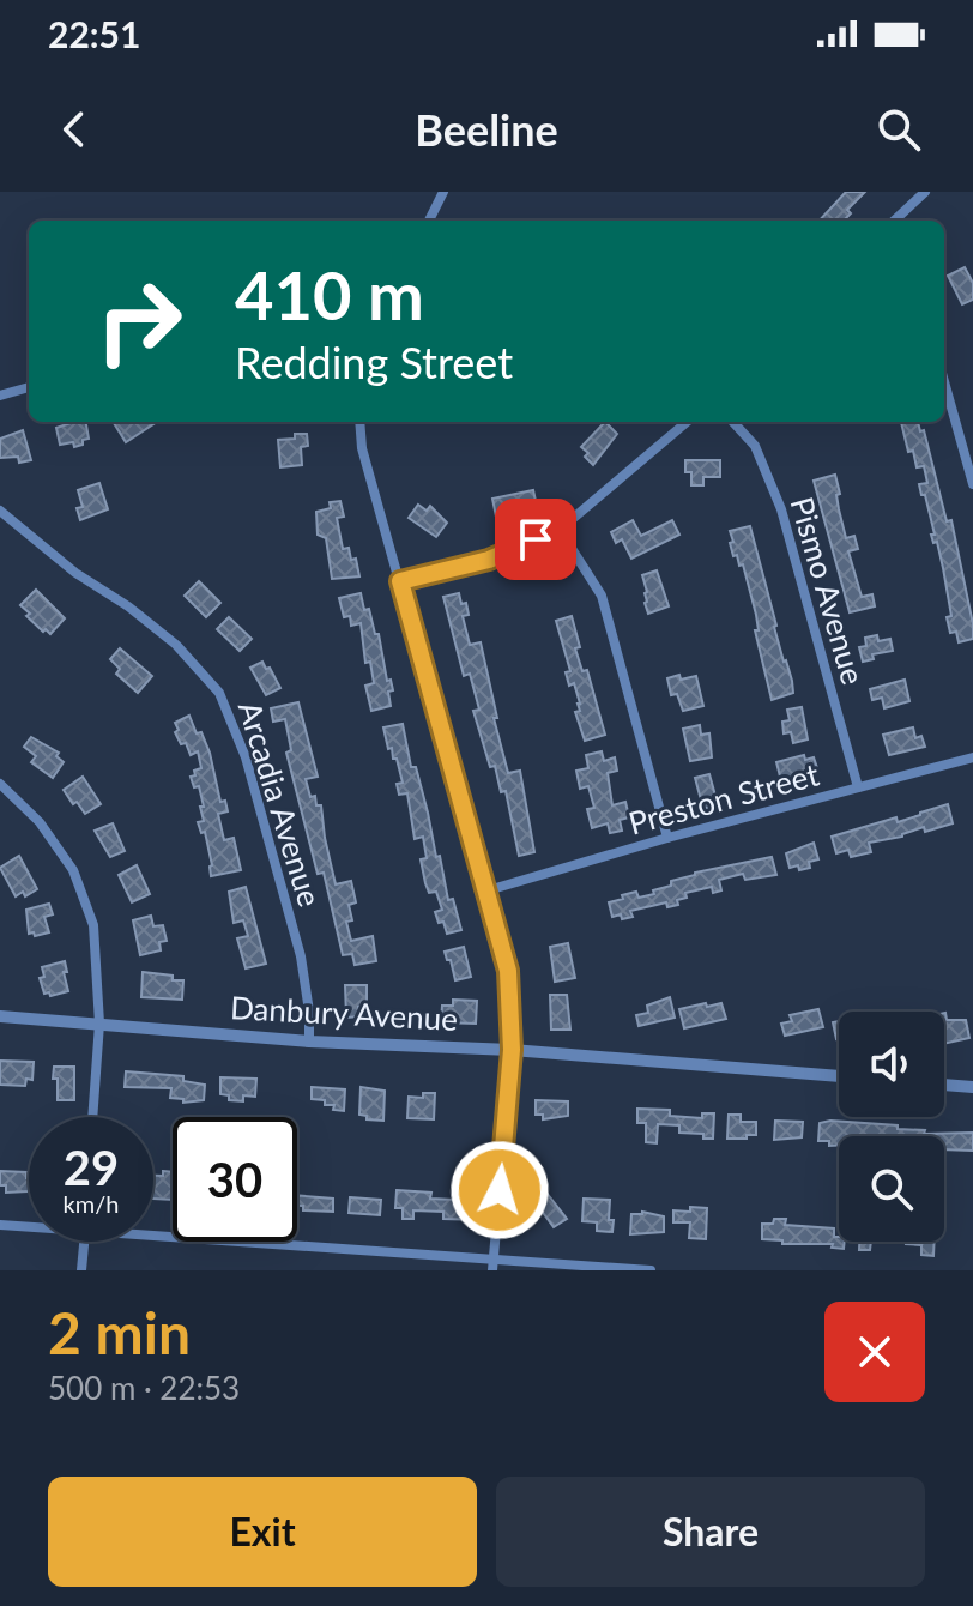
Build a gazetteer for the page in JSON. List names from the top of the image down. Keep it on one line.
{"streets":{"street":["Pismo Avenue","Preston Street","Arcadia Avenue","Danbury Avenue"]},"crossings":[["Pismo Avenue","Preston Street"],["Arcadia Avenue","Danbury Avenue"]],"page":{"status":"22:51","header":"Beeline","turn":["410 m","Redding Street"],"speed":"29 km/h","limit":"30","heading":["2 min","500 m · 22:53"],"buttons":["Exit","Share"]}}
